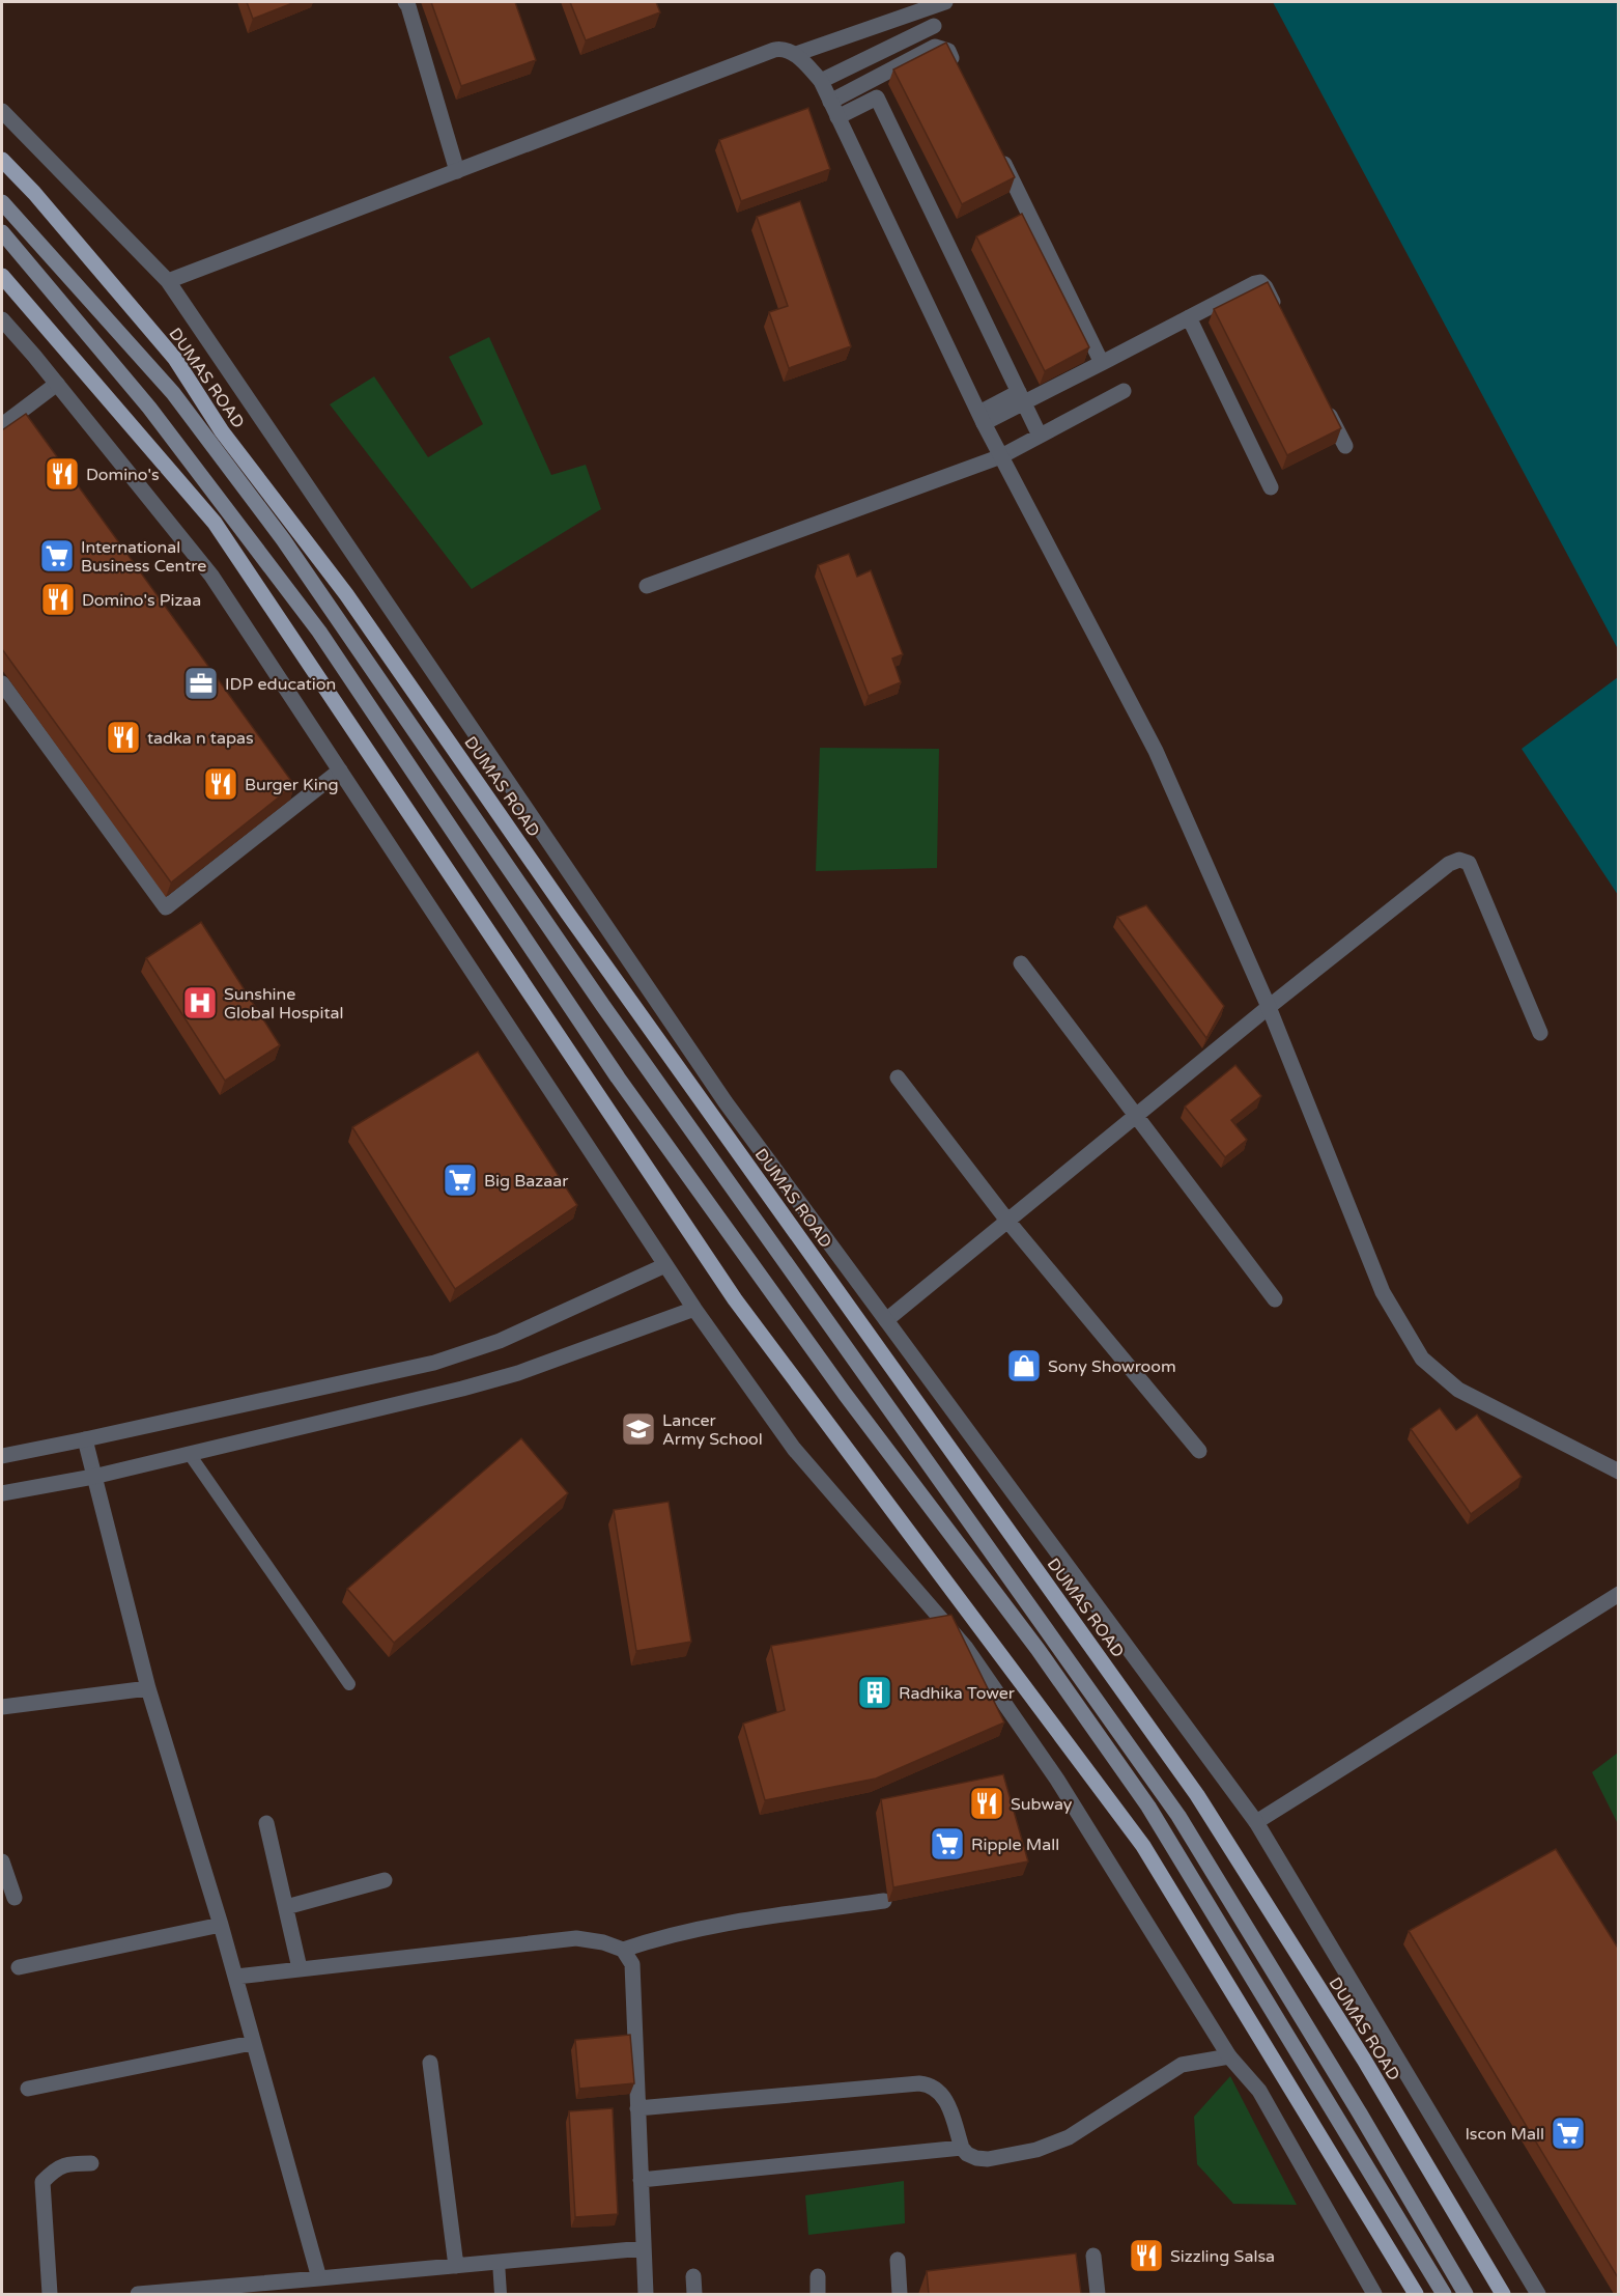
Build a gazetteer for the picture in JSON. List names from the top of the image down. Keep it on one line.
{"streets":{"main road":["DUMAS ROAD"]},"places":{"restaurant":["Domino's","Domino's Pizaa","tadka n tapas","Burger King","Subway","Sizzling Salsa"],"supermarket":["International Business Centre","Big Bazaar","Ripple Mall","Iscon Mall"],"office":["IDP education"],"hospital":["Sunshine Global Hospital"],"shop":["Sony Showroom"],"school or university":["Lancer Army School"],"building":["Radhika Tower"]}}
